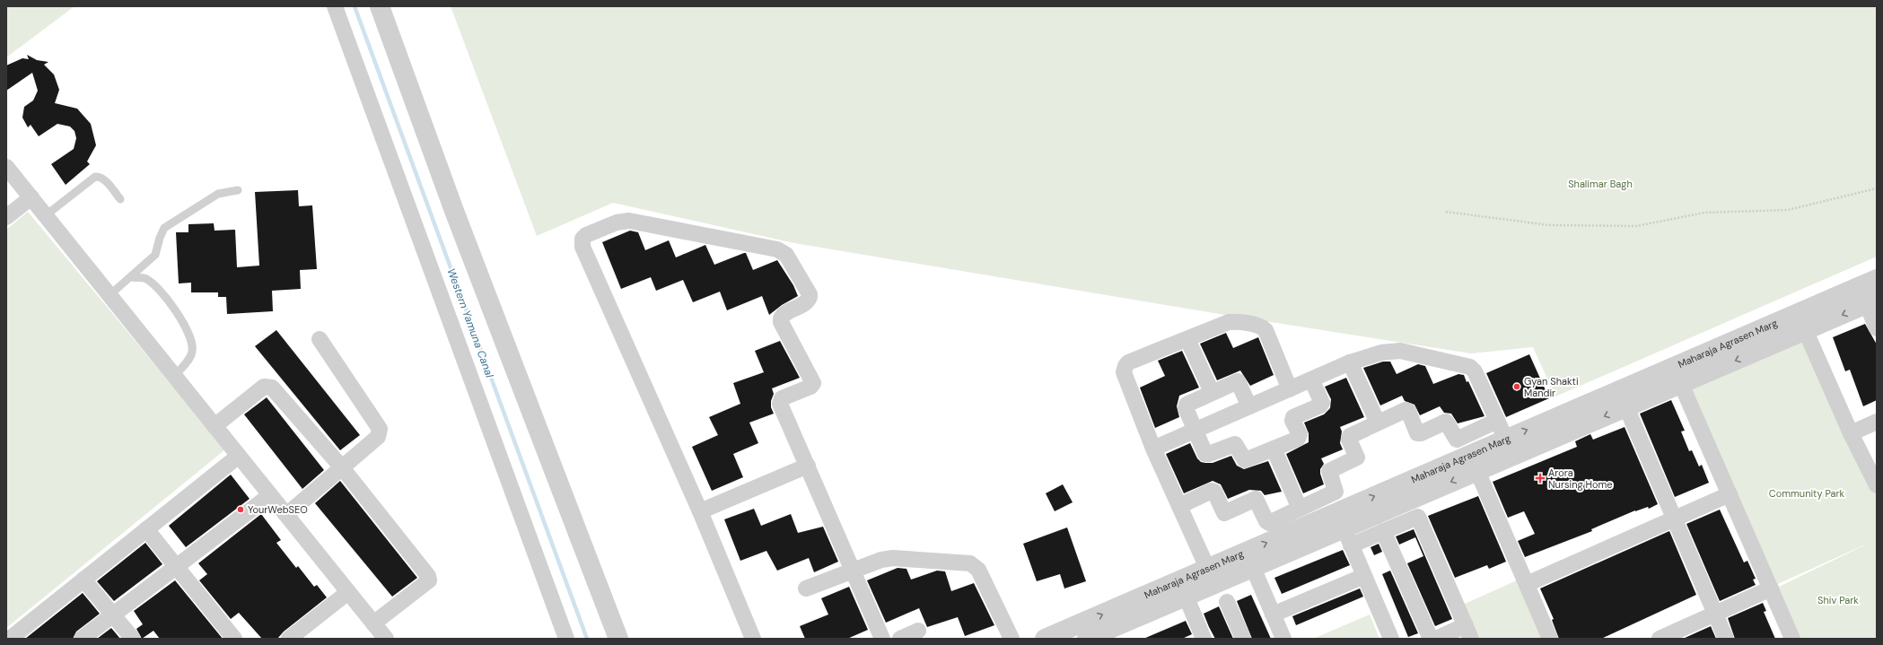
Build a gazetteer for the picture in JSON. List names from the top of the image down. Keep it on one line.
{"streets":{"street":["Maharaja Agrasen Marg"]},"water":["Western Yamuna Canal"],"parks":["Shalimar Bagh","Community Park","Shiv Park"],"places":{"other":["Gyan Shakti Mandir","YourWebSEO"],"health":["Arora Nursing Home"]}}
